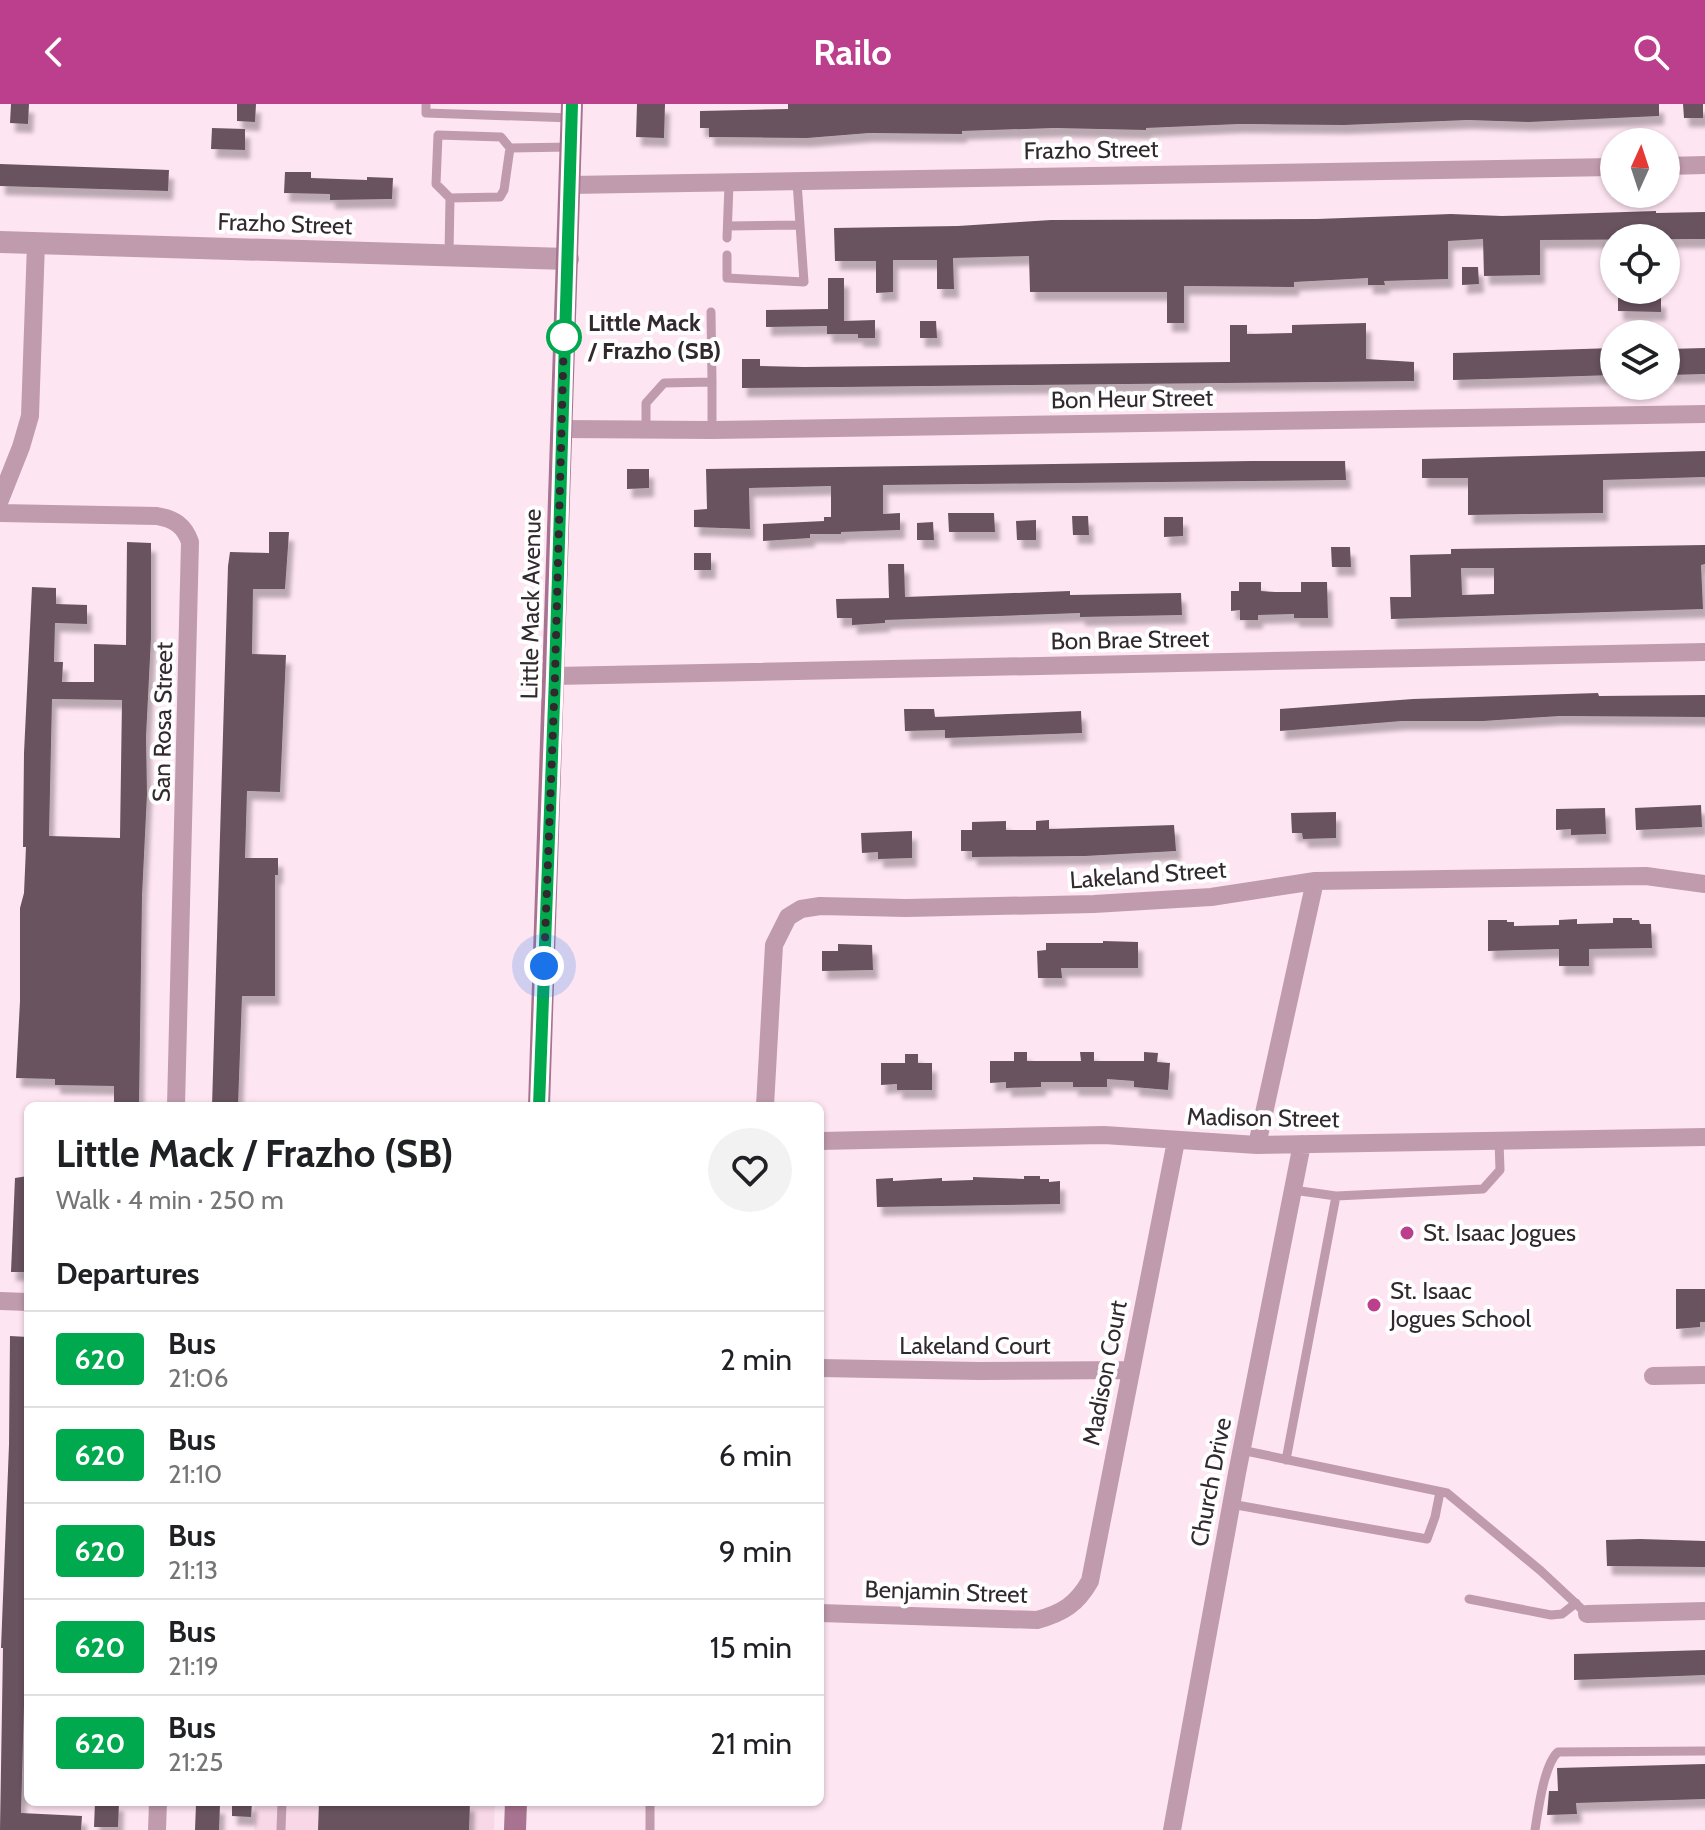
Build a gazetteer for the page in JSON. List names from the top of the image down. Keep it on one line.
{"streets":{"main road":["Little Mack Avenue"],"street":["Frazho Street","Bon Heur Street","Bon Brae Street","San Rosa Street","Lakeland Street","Madison Street","Lakeland Court","Madison Court","Church Drive","Benjamin Street"]},"crossings":[["Frazho Street","Little Mack Avenue"],["Bon Heur Street","Little Mack Avenue"],["Little Mack Avenue","Bon Brae Street"],["Madison Street","Madison Court"],["Madison Street","Church Drive"],["Lakeland Court","Madison Court"],["Madison Court","Benjamin Street"]],"places":["Little Mack / Frazho (SB)","St. Isaac Jogues","St. Isaac Jogues School"],"lines":["bus line 620"],"north":"top","page":{"header":"Railo","heading":[["Little Mack / Frazho (SB)","Walk · 4 min · 250 m"],"Departures"],"list":[{"mark":"620","name":"Bus","note":"21:06","value":"2 min"},{"mark":"620","name":"Bus","note":"21:10","value":"6 min"},{"mark":"620","name":"Bus","note":"21:13","value":"9 min"},{"mark":"620","name":"Bus","note":"21:19","value":"15 min"},{"mark":"620","name":"Bus","note":"21:25","value":"21 min"}]}}
